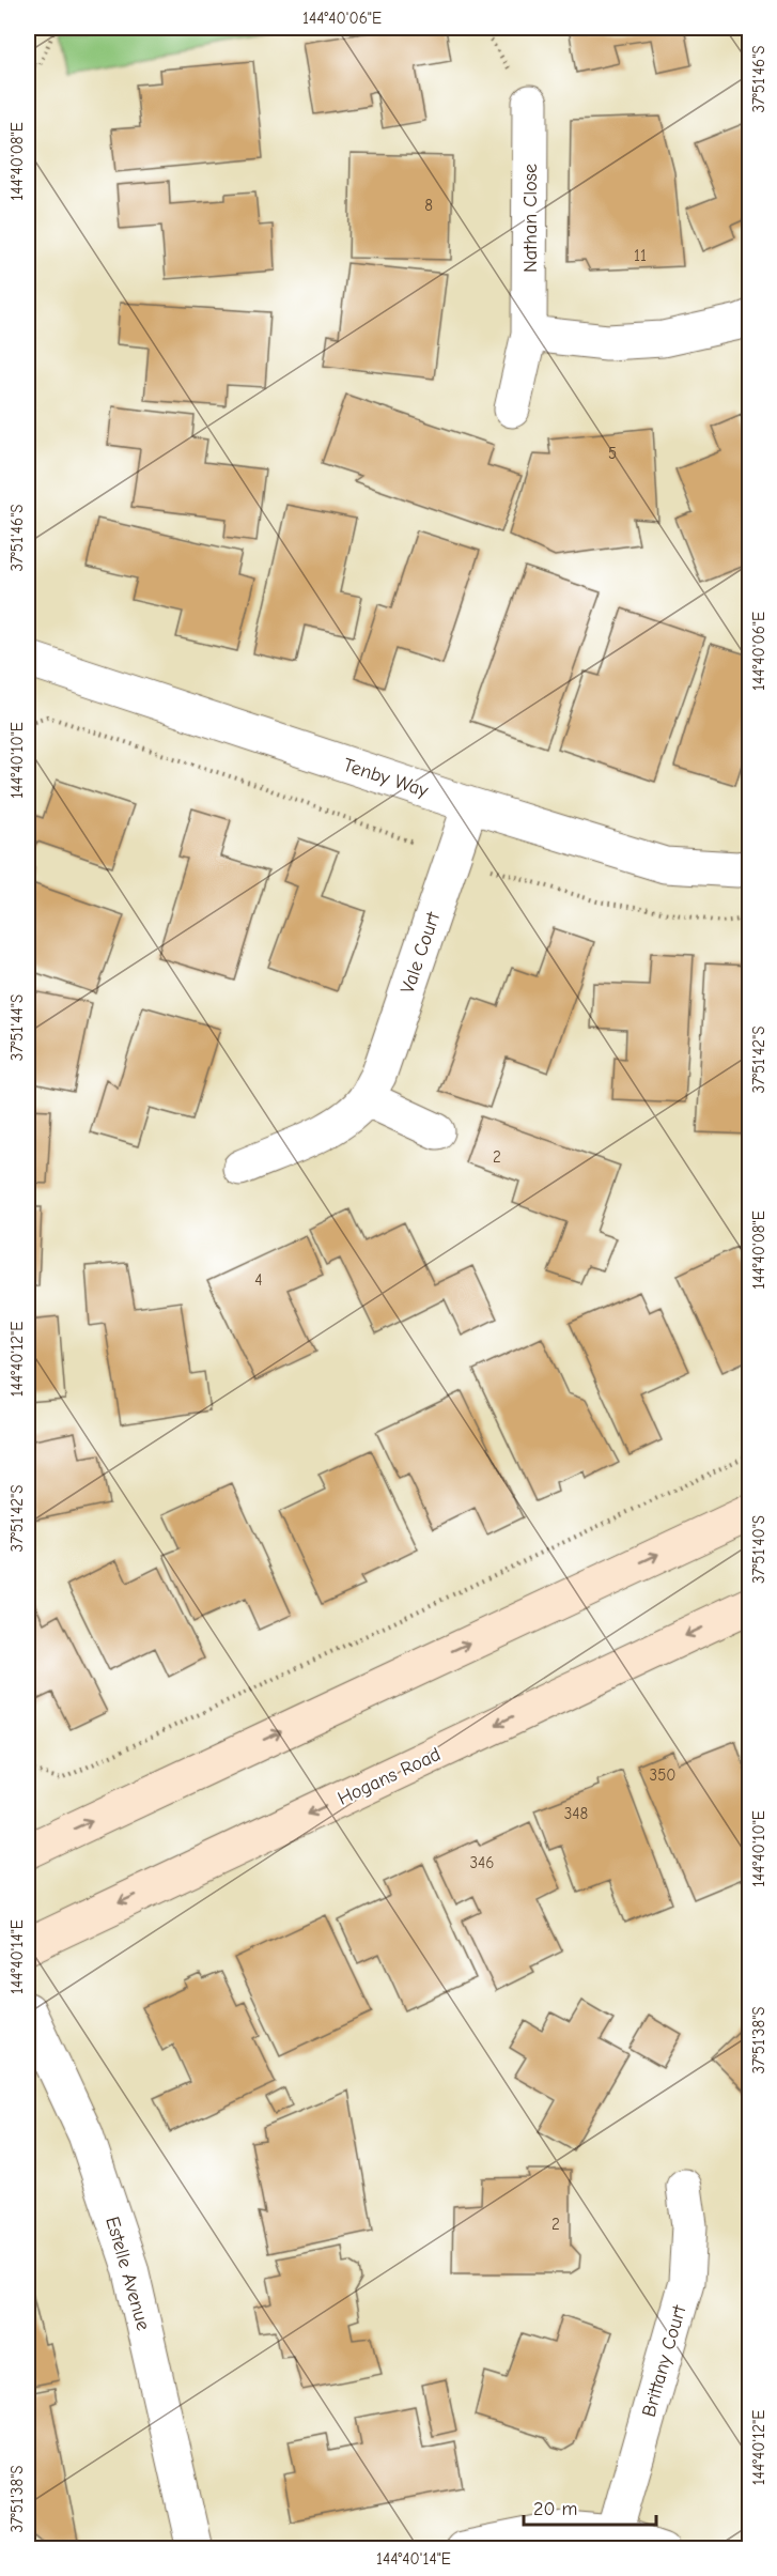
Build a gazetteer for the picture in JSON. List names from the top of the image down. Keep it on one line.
{"streets":{"street":["Nathan Close","Tenby Way","Vale Court","Hogans Road","Estelle Avenue","Brittany Court"]},"crossings":[["Tenby Way","Vale Court"]],"house_numbers":["8","11","5","2","4","350","348","346","2"],"scale_bar":"20 m","coordinates":["144°40'06\"E","37°51'46\"S","144°40'08\"E","144°40'10\"E","37°51'44\"S","37°51'42\"S","144°40'12\"E","37°51'40\"S","144°40'14\"E","37°51'38\"S"]}
